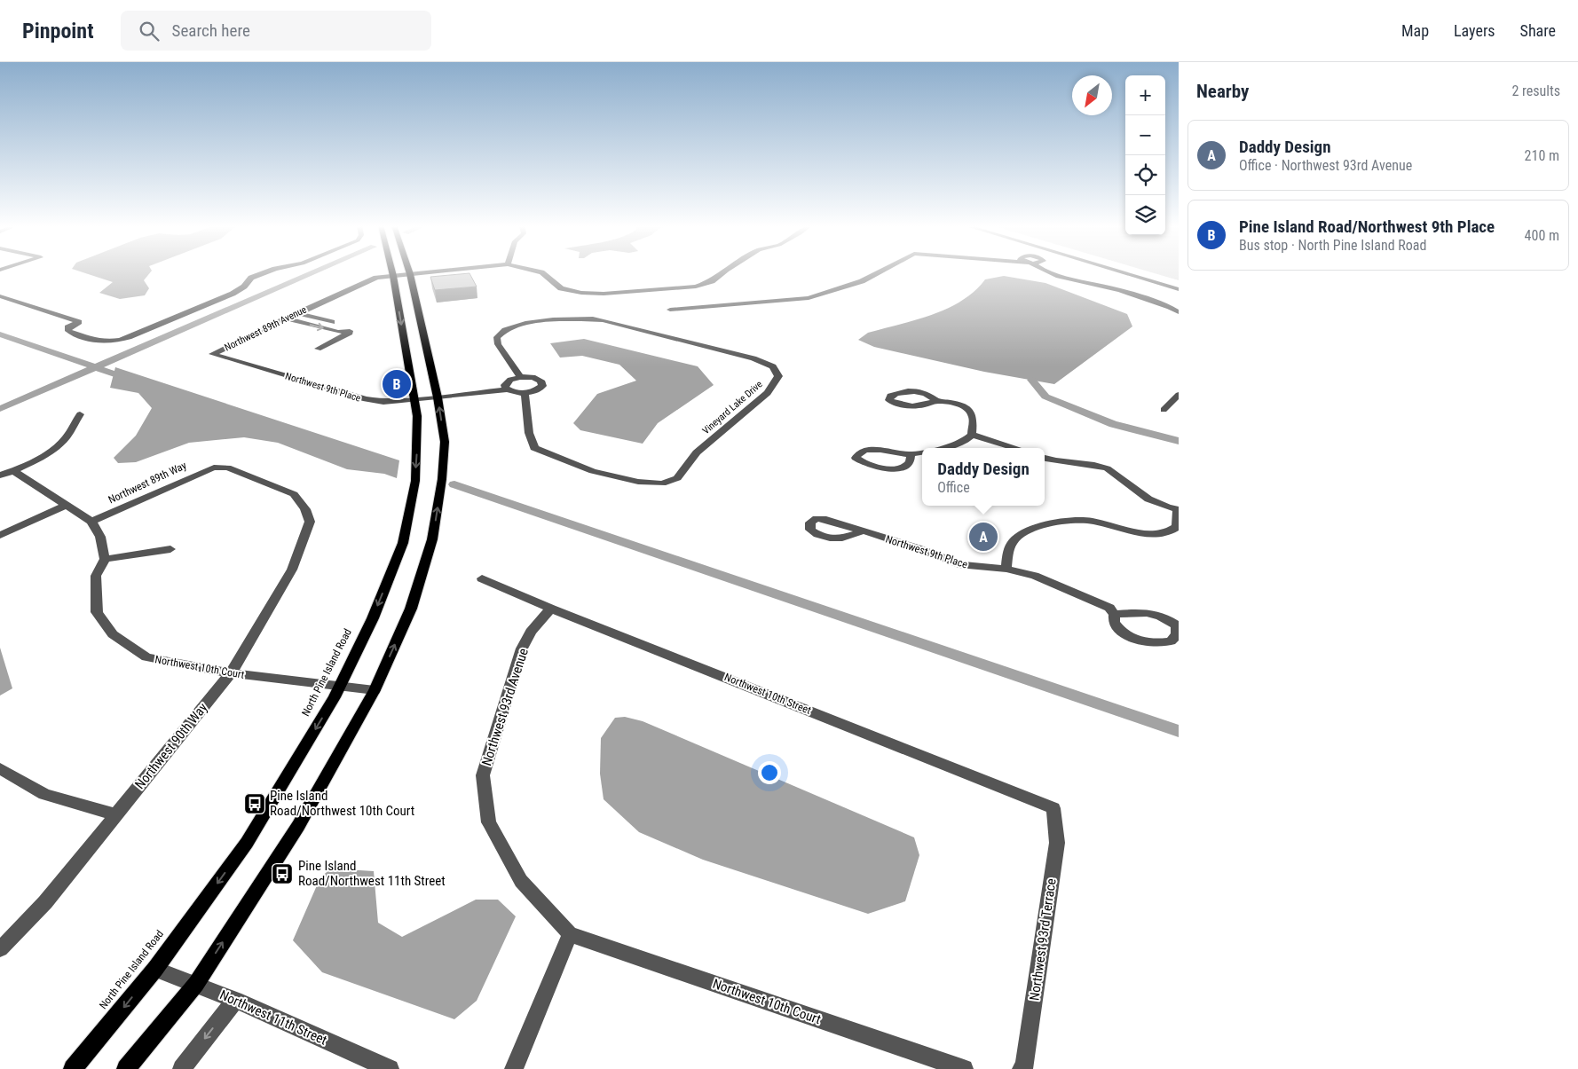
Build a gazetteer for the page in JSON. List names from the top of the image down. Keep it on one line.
{"streets":{"main road":["North Pine Island Road"],"street":["Northwest 89th Avenue","Northwest 9th Place","Vineyard Lake Drive","Northwest 89th Way","Northwest 10th Court","Northwest 10th Street","Northwest 93rd Avenue","Northwest 90th Way","Northwest 93rd Terrace","Northwest 11th Street"]},"crossings":[["Northwest 89th Avenue","Northwest 9th Place"],["Northwest 89th Avenue","North Pine Island Road"],["Northwest 9th Place","North Pine Island Road"],["Northwest 89th Way","Northwest 90th Way"],["Northwest 10th Court","North Pine Island Road"],["Northwest 10th Court","Northwest 93rd Avenue"],["Northwest 10th Court","Northwest 90th Way"],["North Pine Island Road","Northwest 11th Street"],["Northwest 10th Street","Northwest 93rd Avenue"],["Northwest 10th Street","Northwest 93rd Terrace"]],"places":{"bus stop":["Pine Island Road/Northwest 10th Court","Pine Island Road/Northwest 11th Street"]},"north":"bottom left","page":{"header":"Pinpoint","search":"Search here","nav":["Map","Layers","Share"],"heading":["Nearby","2 results"],"map_buttons":["+","−"],"list":[{"mark":"A","name":"Daddy Design","note":"Office · Northwest 93rd Avenue","value":"210 m"},{"mark":"B","name":"Pine Island Road/Northwest 9th Place","note":"Bus stop · North Pine Island Road","value":"400 m"}],"pins":["B","A"],"popup":["Daddy Design","Office"]}}
